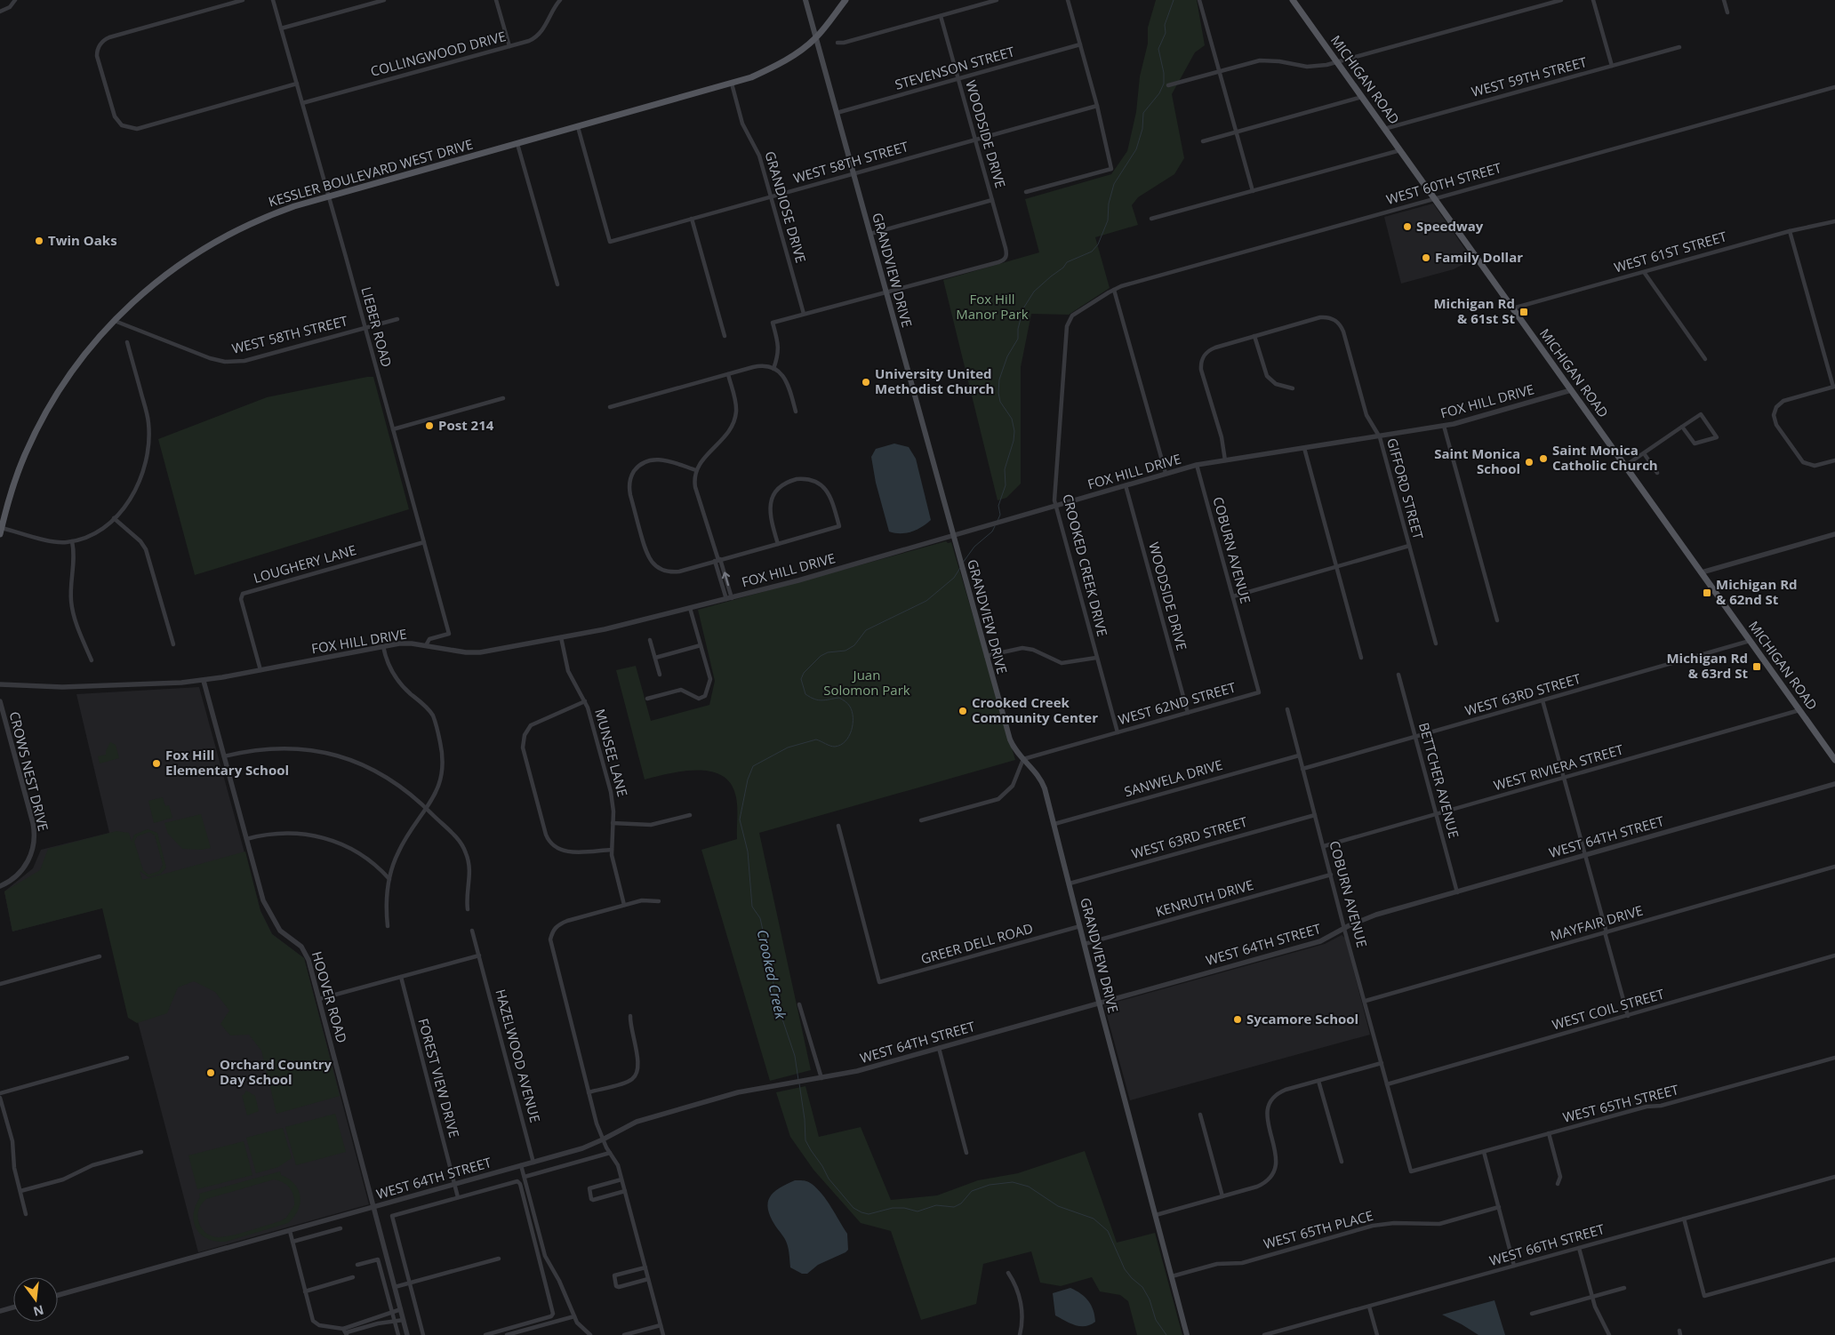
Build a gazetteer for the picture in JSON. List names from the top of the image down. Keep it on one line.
{"streets":{"main road":["MICHIGAN ROAD","KESSLER BOULEVARD WEST DRIVE","GRANDVIEW DRIVE"],"street":["COLLINGWOOD DRIVE","STEVENSON STREET","WEST 59TH STREET","WOODSIDE DRIVE","WEST 58TH STREET","WEST 60TH STREET","GRANDIOSE DRIVE","WEST 61ST STREET","LIEBER ROAD","FOX HILL DRIVE","GIFFORD STREET","COBURN AVENUE","LOUGHERY LANE","CROOKED CREEK DRIVE","WEST 63RD STREET","WEST 62ND STREET","MUNSEE LANE","WEST RIVIERA STREET","CROWS NEST DRIVE","SANWELA DRIVE","BETTCHER AVENUE","WEST 64TH STREET","KENRUTH DRIVE","MAYFAIR DRIVE","GREER DELL ROAD","HOOVER ROAD","WEST COIL STREET","HAZELWOOD AVENUE","FOREST VIEW DRIVE","WEST 65TH STREET","WEST 65TH PLACE","WEST 66TH STREET"]},"crossings":[["COLLINGWOOD DRIVE","LIEBER ROAD"],["STEVENSON STREET","WOODSIDE DRIVE"],["STEVENSON STREET","GRANDVIEW DRIVE"],["WEST 59TH STREET","MICHIGAN ROAD"],["MICHIGAN ROAD","WEST 60TH STREET"],["MICHIGAN ROAD","WEST 61ST STREET"],["MICHIGAN ROAD","FOX HILL DRIVE"],["MICHIGAN ROAD","WEST 63RD STREET"],["MICHIGAN ROAD","WEST RIVIERA STREET"],["WOODSIDE DRIVE","WEST 58TH STREET"],["WOODSIDE DRIVE","GRANDVIEW DRIVE"],["WOODSIDE DRIVE","FOX HILL DRIVE"],["WOODSIDE DRIVE","WEST 62ND STREET"],["WEST 58TH STREET","KESSLER BOULEVARD WEST DRIVE"],["WEST 58TH STREET","GRANDIOSE DRIVE"],["WEST 58TH STREET","GRANDVIEW DRIVE"],["WEST 58TH STREET","LIEBER ROAD"],["KESSLER BOULEVARD WEST DRIVE","GRANDIOSE DRIVE"],["KESSLER BOULEVARD WEST DRIVE","GRANDVIEW DRIVE"],["KESSLER BOULEVARD WEST DRIVE","LIEBER ROAD"],["WEST 60TH STREET","CROOKED CREEK DRIVE"],["GRANDVIEW DRIVE","FOX HILL DRIVE"],["GRANDVIEW DRIVE","WEST 63RD STREET"],["GRANDVIEW DRIVE","WEST 62ND STREET"],["GRANDVIEW DRIVE","SANWELA DRIVE"],["GRANDVIEW DRIVE","WEST 64TH STREET"],["GRANDVIEW DRIVE","KENRUTH DRIVE"],["GRANDVIEW DRIVE","GREER DELL ROAD"],["GRANDVIEW DRIVE","WEST 65TH PLACE"],["LIEBER ROAD","FOX HILL DRIVE"],["LIEBER ROAD","LOUGHERY LANE"],["FOX HILL DRIVE","GIFFORD STREET"],["FOX HILL DRIVE","COBURN AVENUE"],["FOX HILL DRIVE","LOUGHERY LANE"],["FOX HILL DRIVE","CROOKED CREEK DRIVE"],["FOX HILL DRIVE","MUNSEE LANE"],["FOX HILL DRIVE","HOOVER ROAD"],["COBURN AVENUE","WEST 63RD STREET"],["COBURN AVENUE","WEST 62ND STREET"],["COBURN AVENUE","WEST RIVIERA STREET"],["COBURN AVENUE","SANWELA DRIVE"],["COBURN AVENUE","WEST 64TH STREET"],["COBURN AVENUE","KENRUTH DRIVE"],["COBURN AVENUE","MAYFAIR DRIVE"],["COBURN AVENUE","WEST COIL STREET"],["COBURN AVENUE","WEST 65TH STREET"],["CROOKED CREEK DRIVE","WEST 62ND STREET"],["WEST 63RD STREET","BETTCHER AVENUE"],["WEST RIVIERA STREET","BETTCHER AVENUE"],["BETTCHER AVENUE","WEST 64TH STREET"],["WEST 64TH STREET","HOOVER ROAD"],["WEST 64TH STREET","HAZELWOOD AVENUE"],["WEST 64TH STREET","FOREST VIEW DRIVE"]],"water":["Crooked Creek"],"parks":["Fox Hill Manor Park","Juan Solomon Park"],"places":{"other":["Speedway","Twin Oaks","Family Dollar","University United Methodist Church","Post 214","Saint Monica Catholic Church","Saint Monica School","Crooked Creek Community Center","Fox Hill Elementary School","Sycamore School","Orchard Country Day School"],"transit":["Michigan Rd & 61st St","Michigan Rd & 62nd St","Michigan Rd & 63rd St"]},"north":"bottom"}
